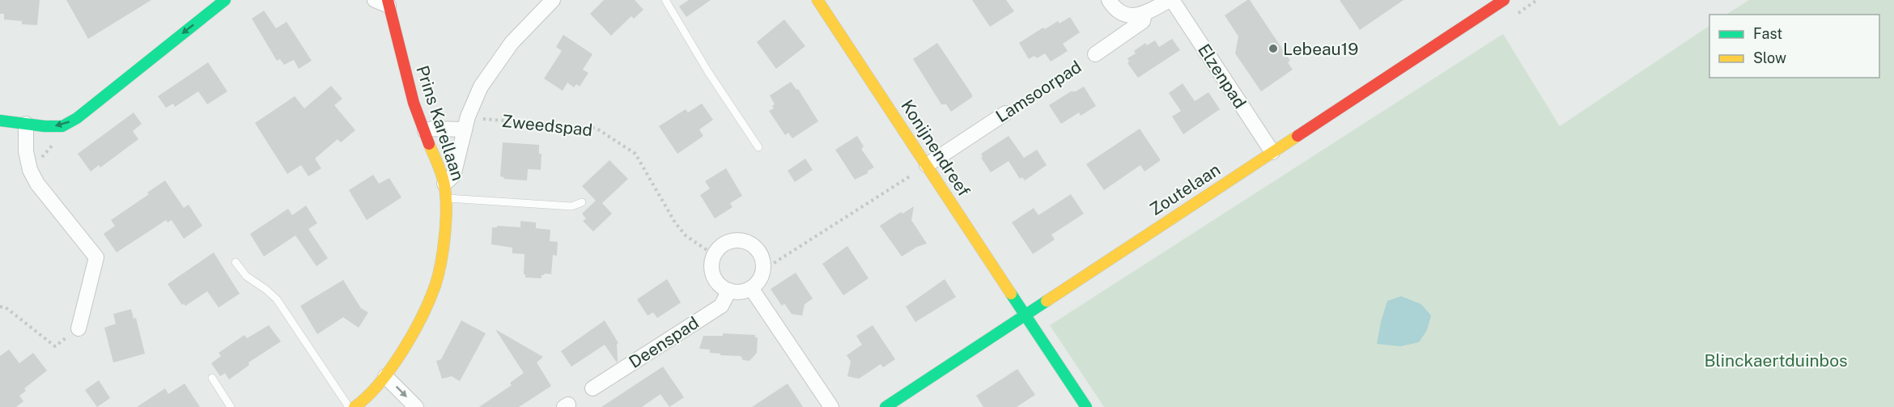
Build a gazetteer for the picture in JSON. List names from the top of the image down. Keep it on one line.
{"streets":{"street":["Elzenpad","Lamsoorpad","Prins Karellaan","Konijnendreef","Zoutelaan","Deenspad"],"path":["Zweedspad"]},"crossings":[["Elzenpad","Lamsoorpad"],["Elzenpad","Zoutelaan"],["Lamsoorpad","Konijnendreef"],["Zweedspad","Deenspad"],["Konijnendreef","Zoutelaan"]],"parks":["Blinckaertduinbos"],"places":["Lebeau19"],"legend":["Fast","Slow"]}
